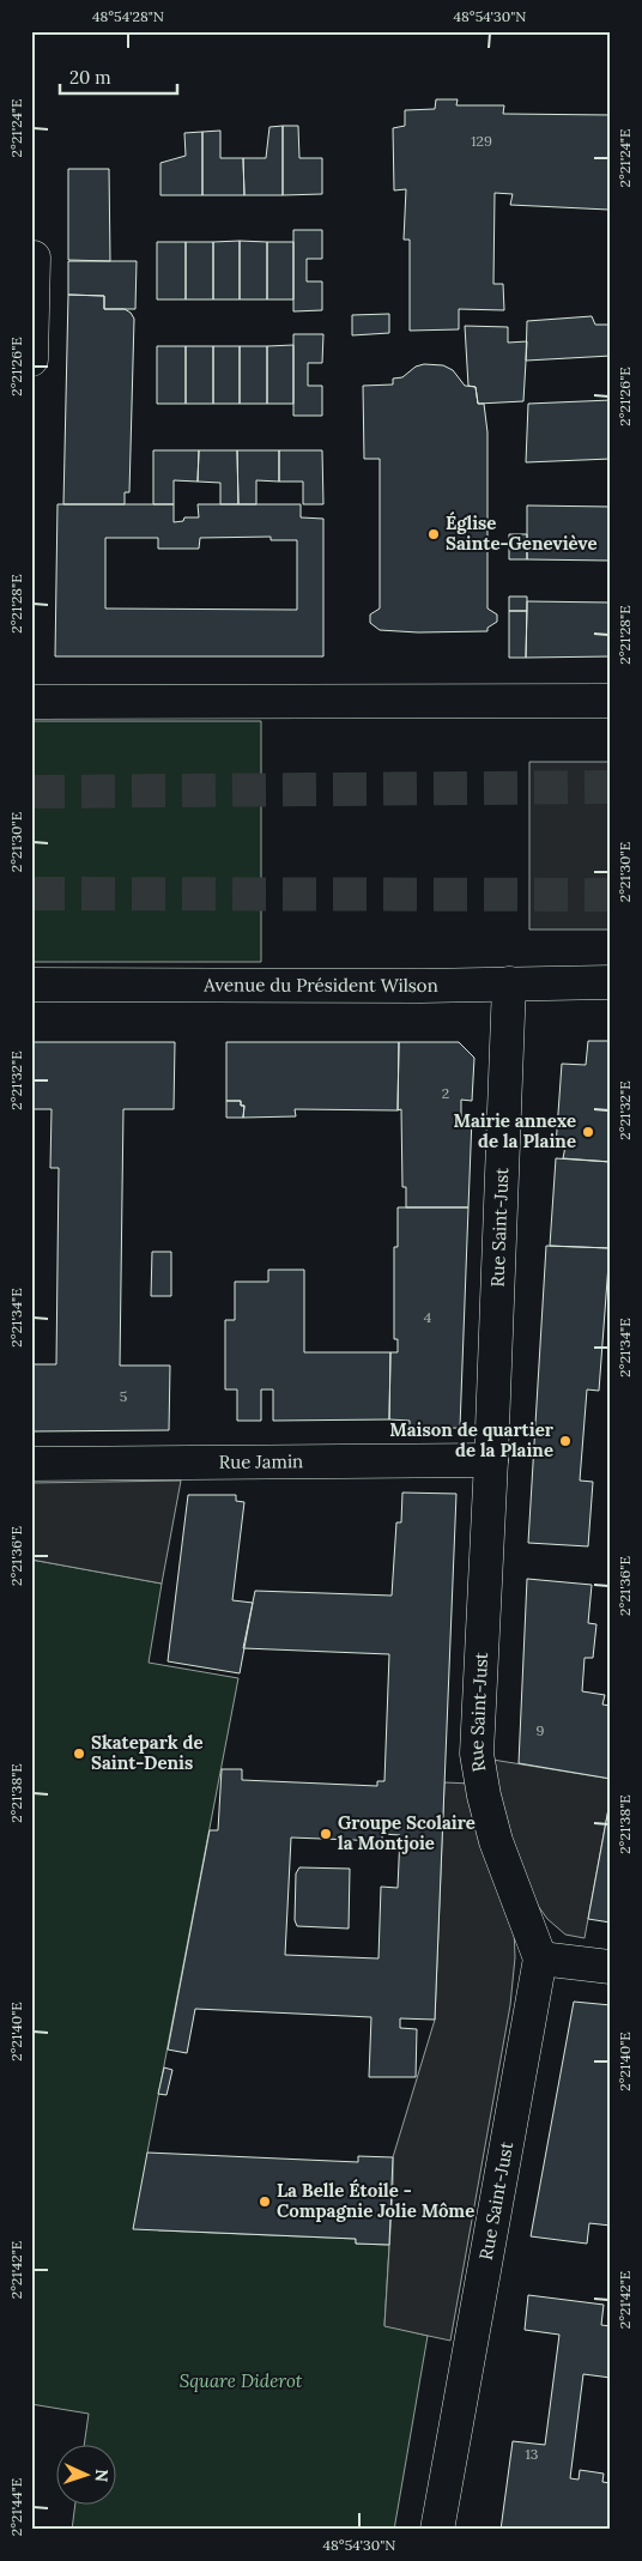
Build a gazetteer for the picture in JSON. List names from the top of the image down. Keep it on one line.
{"streets":{"street":["Avenue du Président Wilson","Rue Saint-Just","Rue Jamin"]},"crossings":[["Avenue du Président Wilson","Rue Saint-Just"],["Rue Saint-Just","Rue Jamin"]],"parks":["Square Diderot"],"places":["Église Sainte-Geneviève","Mairie annexe de la Plaine","Maison de quartier de la Plaine","Skatepark de Saint-Denis","Groupe Scolaire la Montjoie","La Belle Étoile - Compagnie Jolie Môme"],"house_numbers":["129","2","4","5","9","13"],"scale_bar":"20 m","north":"right","coordinates":["48°54'28\"N","48°54'30\"N","2°21'24\"E","2°21'26\"E","2°21'28\"E","2°21'30\"E","2°21'32\"E","2°21'34\"E","2°21'36\"E","2°21'38\"E","2°21'40\"E","2°21'42\"E","2°21'44\"E"]}
